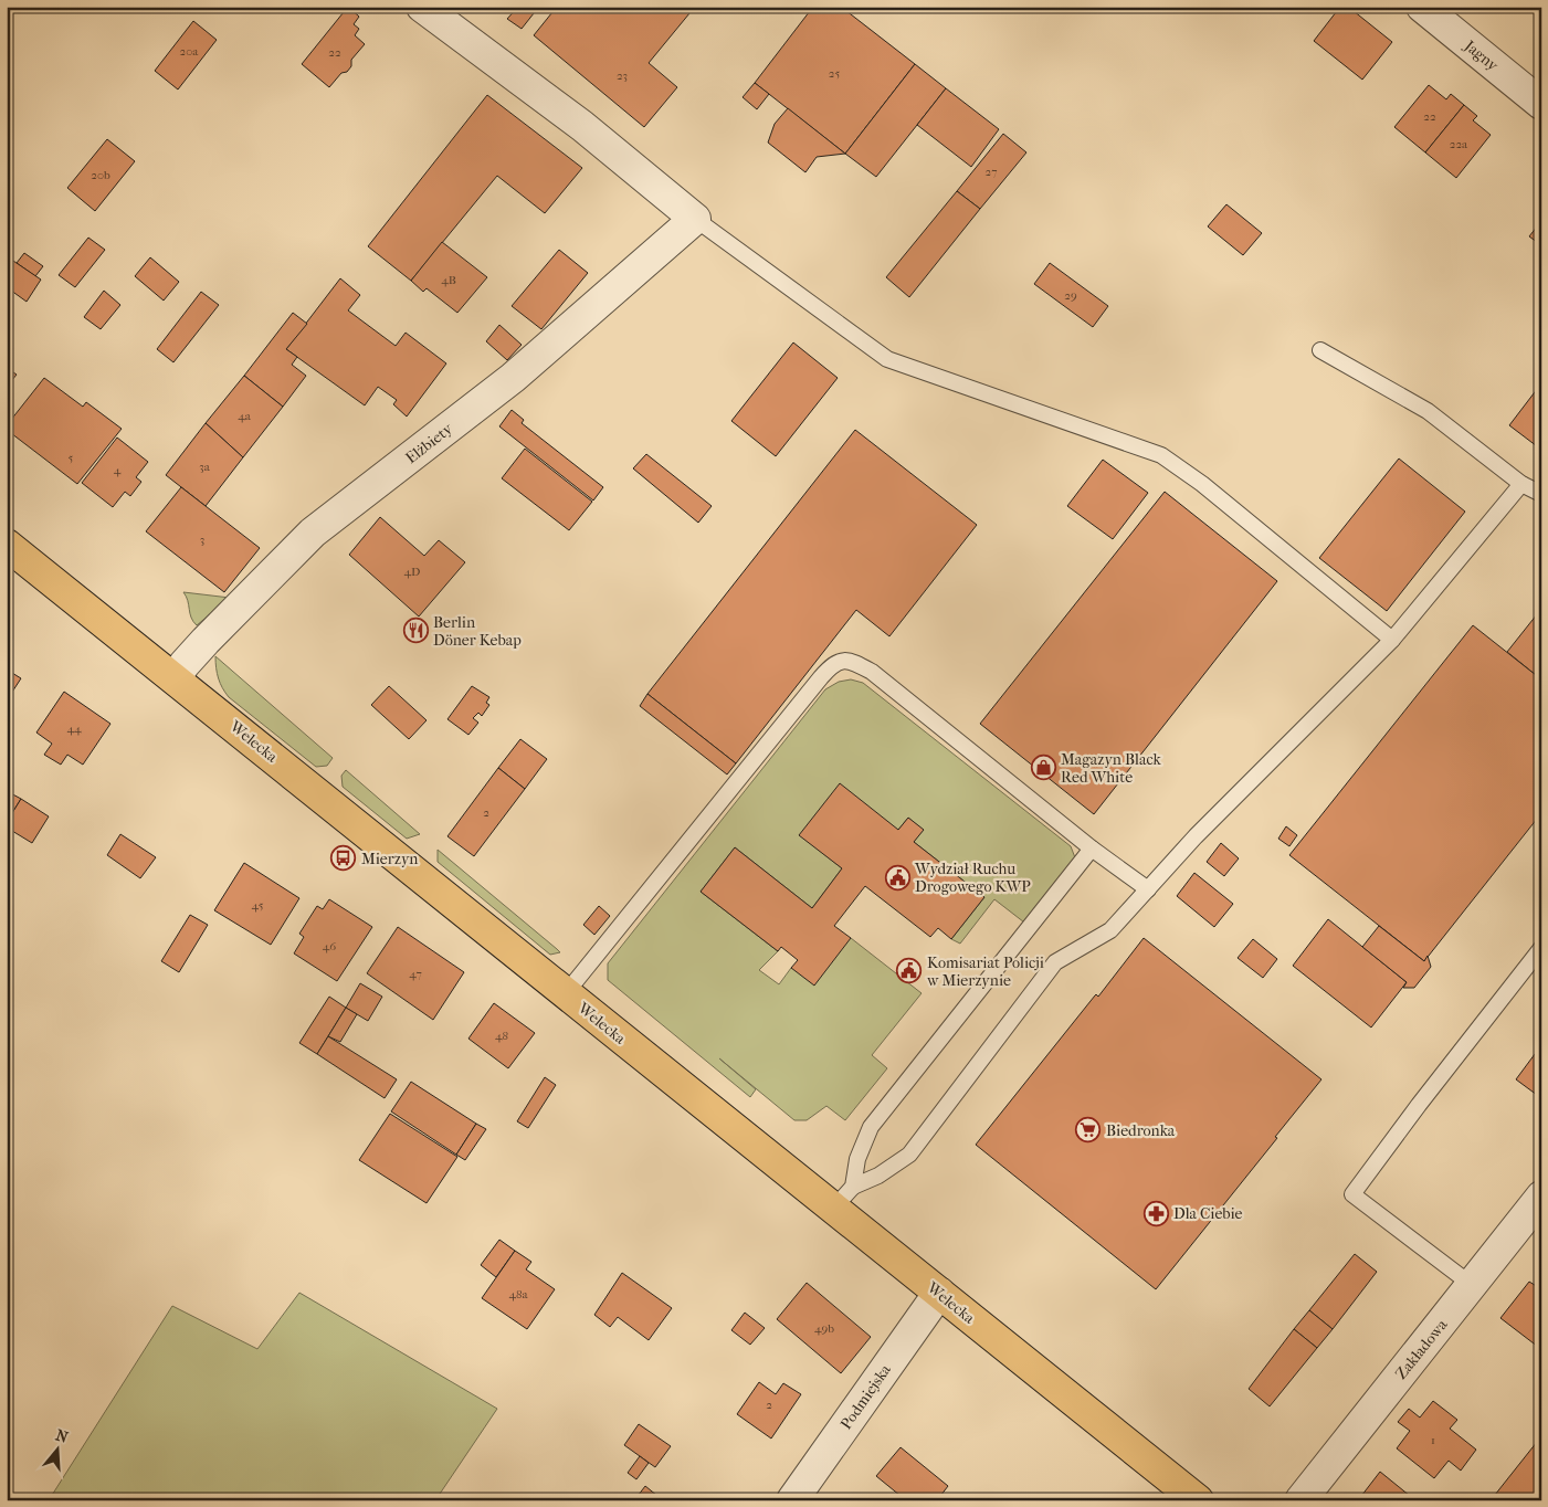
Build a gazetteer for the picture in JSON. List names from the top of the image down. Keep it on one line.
{"streets":{"main road":["Welecka"],"street":["Jagny","Elżbiety","Zakładowa","Podmiejska"]},"crossings":[["Elżbiety","Welecka"],["Welecka","Podmiejska"]],"places":{"restaurant":["Berlin Döner Kebap"],"shop":["Magazyn Black Red White"],"bus stop":["Mierzyn"],"public building":["Wydział Ruchu Drogowego KWP","Komisariat Policji w Mierzynie"],"supermarket":["Biedronka"],"pharmacy":["Dla Ciebie"]},"house_numbers":["20a","22","25","23","22","22a","27","20b","4B","29","4a","5","3a","4","3","4D","44","2","45","46","47","48","48a","49b","2","1"],"north":"top"}
